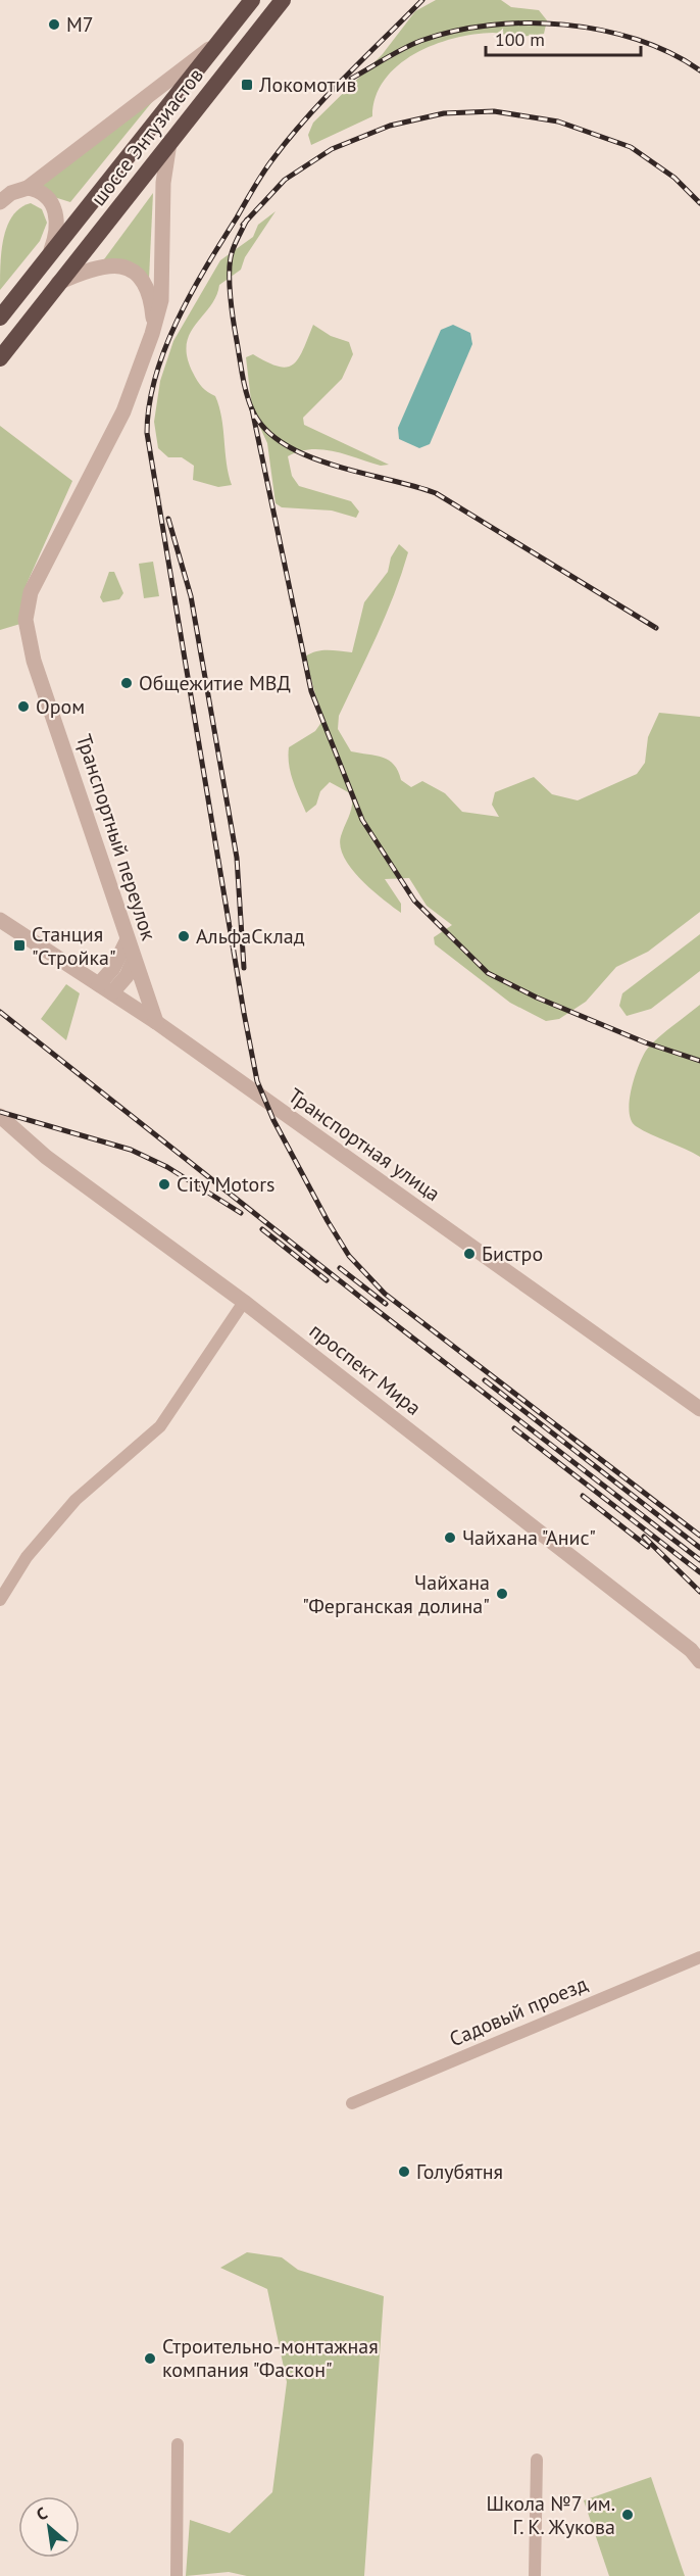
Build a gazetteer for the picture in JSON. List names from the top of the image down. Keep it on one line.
{"streets":{"highway":["шоссе Энтузиастов"],"street":["Транспортный переулок","Транспортная улица","проспект Мира","Садовый проезд"]},"crossings":[["шоссе Энтузиастов","Транспортный переулок"],["Транспортный переулок","Транспортная улица"]],"places":{"other":["М7","Общежитие МВД","Ором","АльфаСклад","City Motors","Бистро","Чайхана \"Анис\"","Чайхана \"Ферганская долина\"","Голубятня","Строительно-монтажная компания \"Фаскон\"","Школа №7 им. Г. К. Жукова"],"transit":["Локомотив","Станция \"Стройка\""]},"scale_bar":"100 m","north":"top left"}
